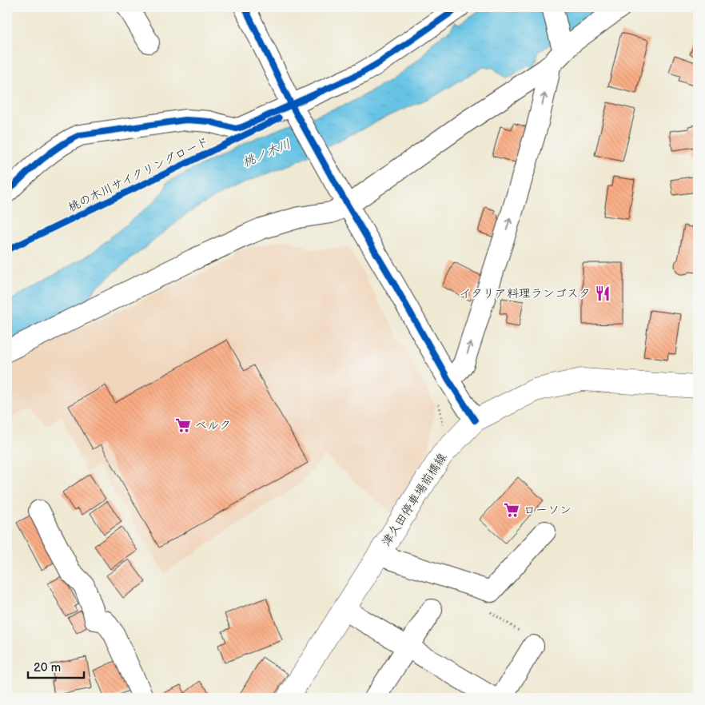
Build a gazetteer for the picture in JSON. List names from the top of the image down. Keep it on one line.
{"streets":{"main road":["津久田停車場前橋線"],"cycle path":["桃の木川サイクリングロード"]},"water":["桃ノ木川"],"places":{"restaurant":["イタリア料理ランゴスタ"],"supermarket":["ベルク","ローソン"]},"scale_bar":"20 m"}
